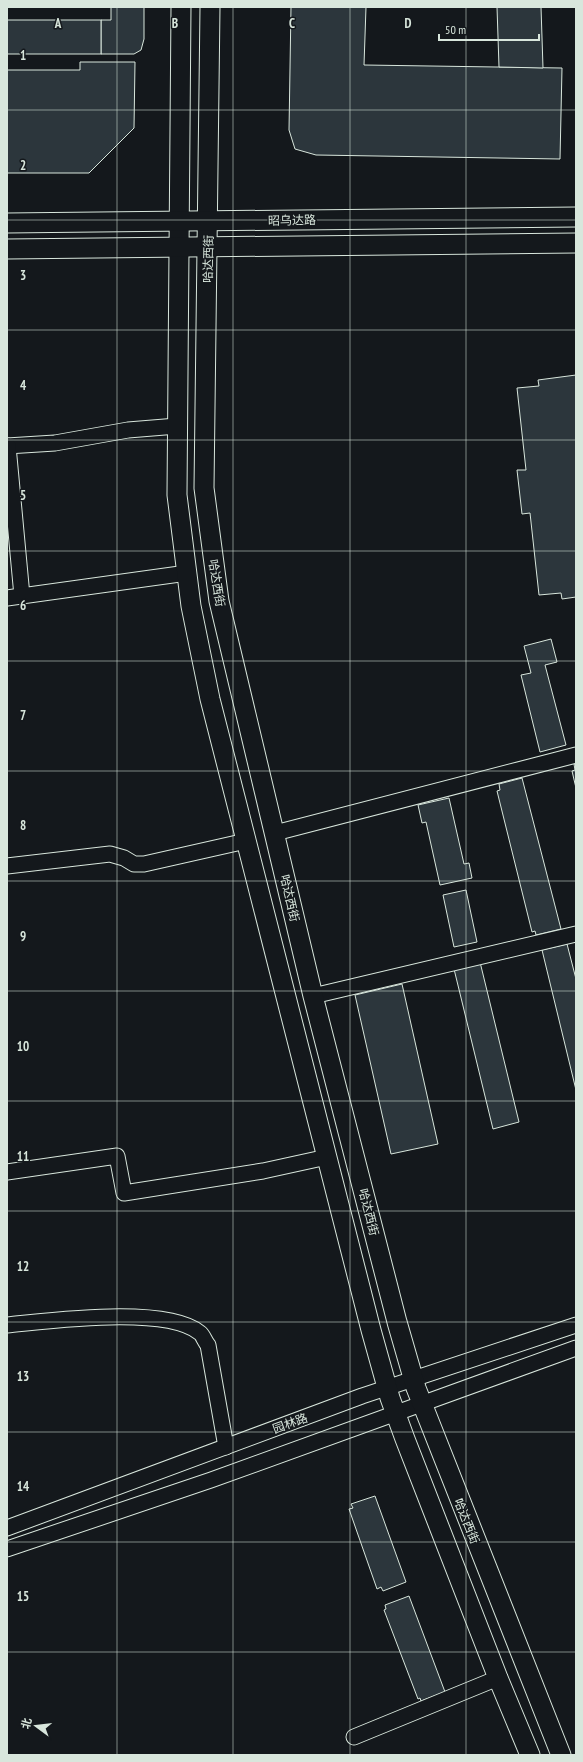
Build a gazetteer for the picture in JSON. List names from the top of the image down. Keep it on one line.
{"streets":{"main road":["昭乌达路","哈达西街"],"street":["园林路"]},"crossings":[["昭乌达路","哈达西街"],["哈达西街","园林路"]],"scale_bar":"50 m","north":"left","grid":{"columns":["A","B","C","D"],"rows":["1","2","3","4","5","6","7","8","9","10","11","12","13","14","15"]}}
